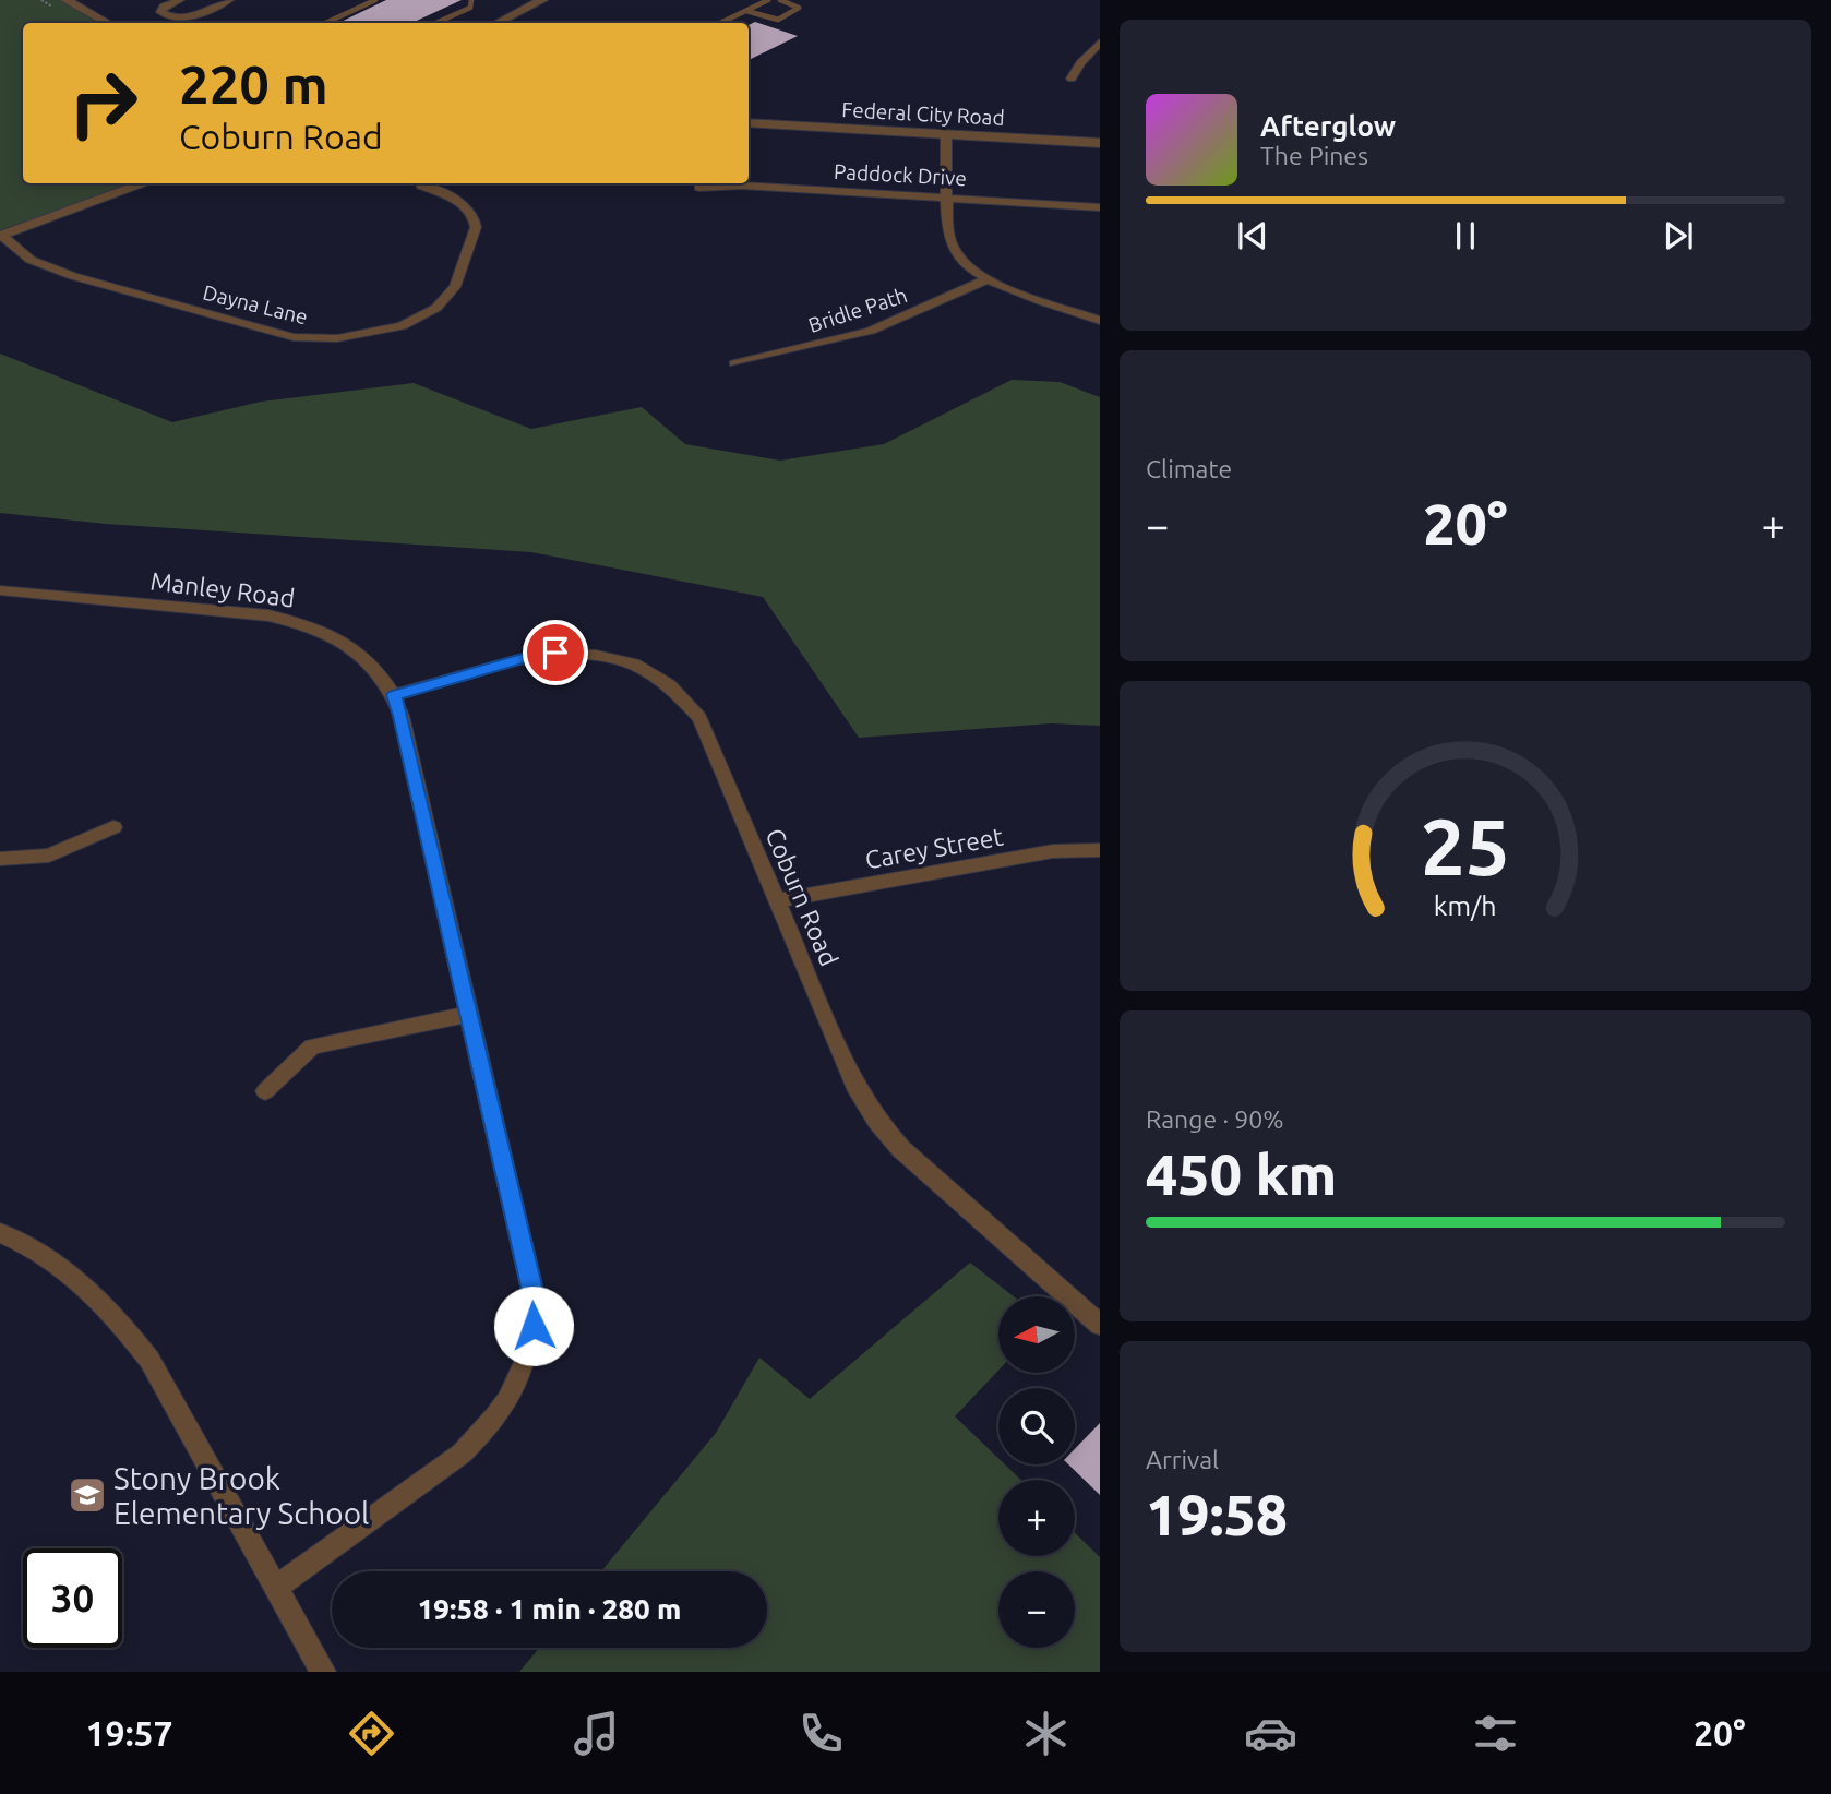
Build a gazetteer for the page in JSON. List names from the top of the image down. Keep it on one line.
{"streets":{"street":["Federal City Road","Paddock Drive","Dayna Lane","Bridle Path","Manley Road","Carey Street","Coburn Road"]},"crossings":[["Manley Road","Coburn Road"],["Carey Street","Coburn Road"]],"places":{"school or university":["Stony Brook Elementary School"]},"north":"left","page":{"turn":["220 m","Coburn Road"],"song":["Afterglow","The Pines"],"tile":["Climate",["Range · 90%","450 km"],["Arrival","19:58"]],"heat":["−","20°","+"],"map_buttons":["+","−"],"limit":"30","trip":"19:58 · 1 min · 280 m","tabs":["19:57","20°"],"gauge":["25","km/h"]}}
